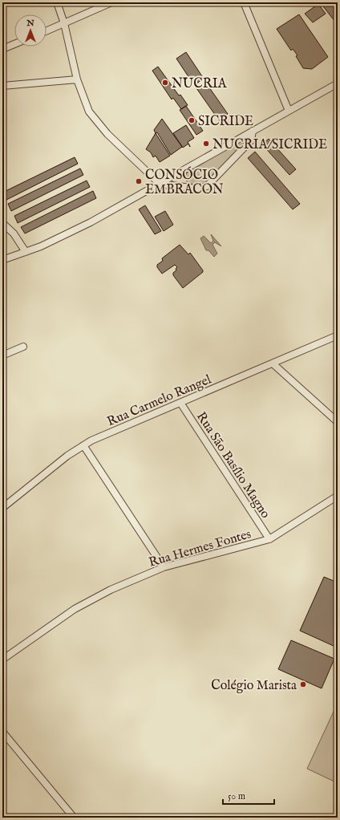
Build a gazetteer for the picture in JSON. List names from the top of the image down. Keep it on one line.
{"streets":{"street":["Rua Carmelo Rangel","Rua São Basílio Magno","Rua Hermes Fontes"]},"crossings":[["Rua Carmelo Rangel","Rua São Basílio Magno"],["Rua São Basílio Magno","Rua Hermes Fontes"]],"places":["NUCRIA","SICRIDE","NUCRIA/SICRIDE","CONSÓCIO EMBRACON","Colégio Marista"],"scale_bar":"50 m","north":"top"}
